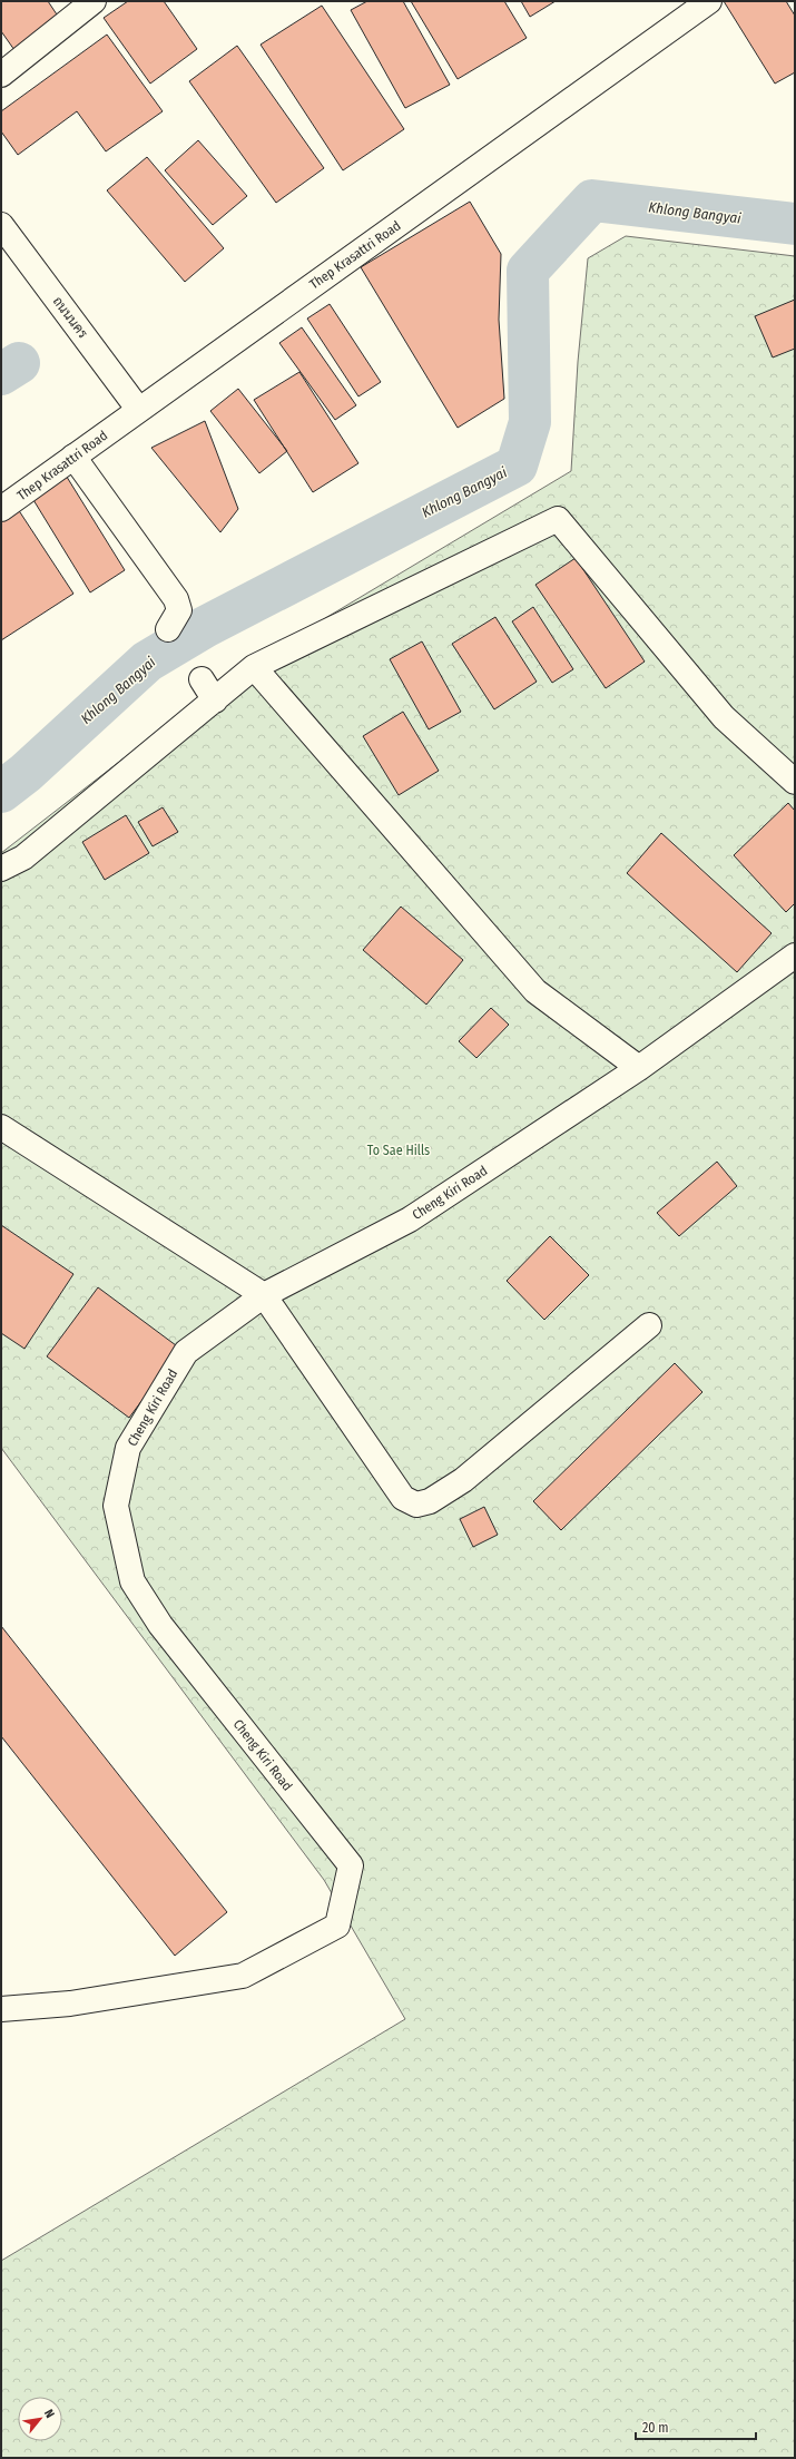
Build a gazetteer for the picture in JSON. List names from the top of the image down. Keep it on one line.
{"streets":{"street":["Thep Krasattri Road","ถนนนคร","Cheng Kiri Road"]},"crossings":[["Thep Krasattri Road","ถนนนคร"]],"water":["Khlong Bangyai"],"parks":["To Sae Hills"],"scale_bar":"20 m","north":"top right"}
